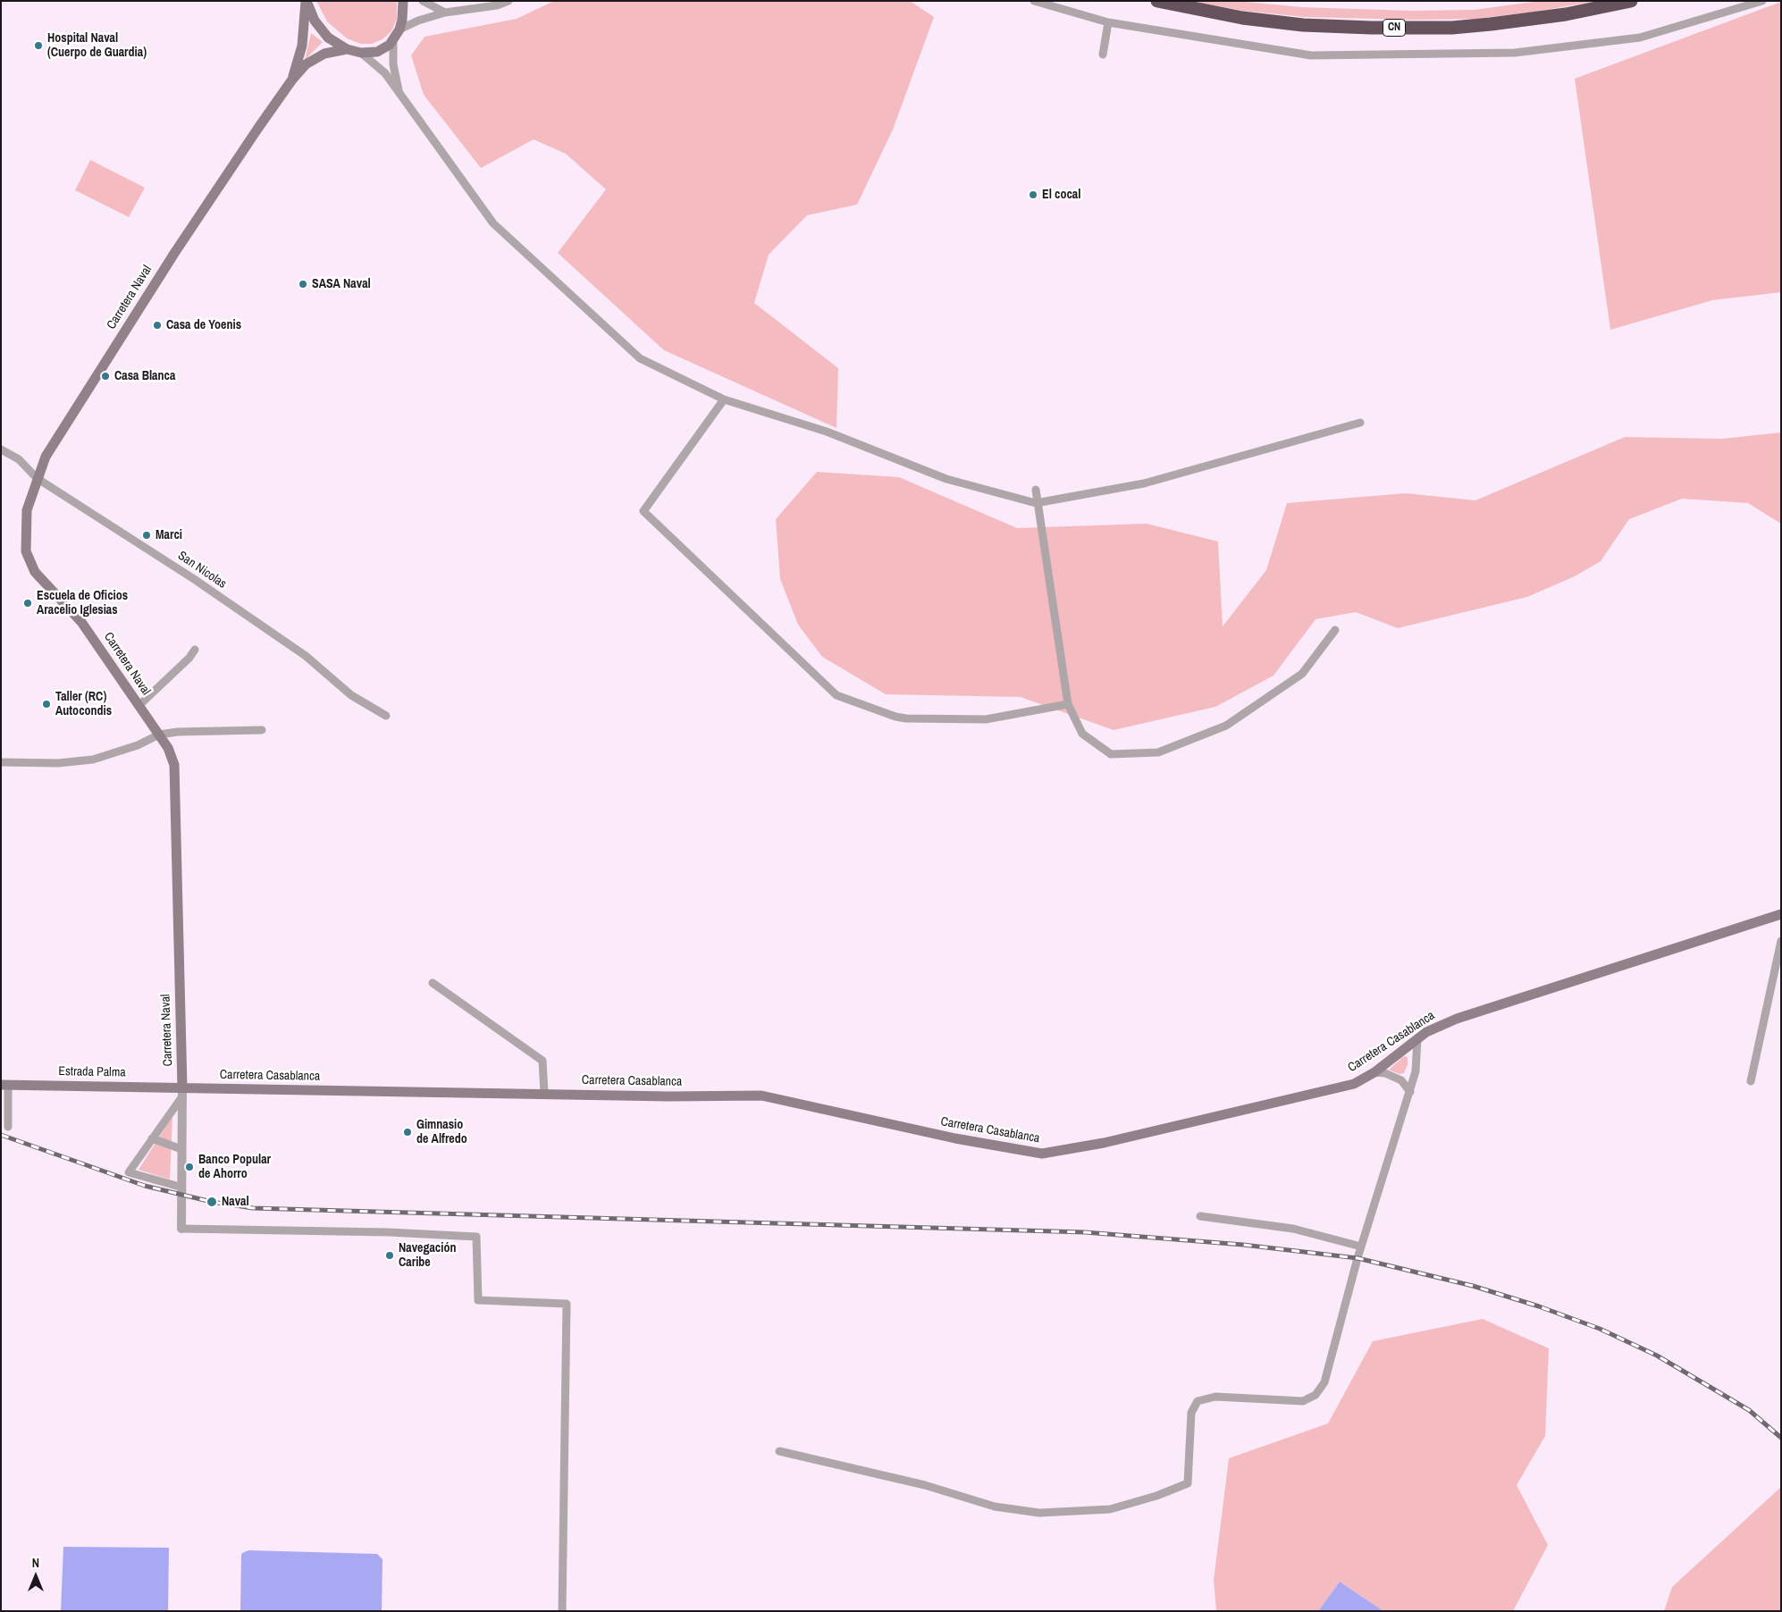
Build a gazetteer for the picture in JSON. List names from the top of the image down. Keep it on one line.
{"streets":{"highway":["CN"],"main road":["Carretera Naval","Carretera Casablanca","Estrada Palma"],"street":["San Nicolas"]},"crossings":[["Carretera Naval","San Nicolas"],["Carretera Naval","Carretera Casablanca"],["Carretera Naval","Estrada Palma"],["Carretera Casablanca","Estrada Palma"]],"places":["Hospital Naval (Cuerpo de Guardia)","El cocal","SASA Naval","Casa de Yoenis","Casa Blanca","Marci","Escuela de Oficios Aracelio Iglesias","Taller (RC) Autocondis","Gimnasio de Alfredo","Banco Popular de Ahorro","Naval","Navegación Caribe"],"north":"top"}
